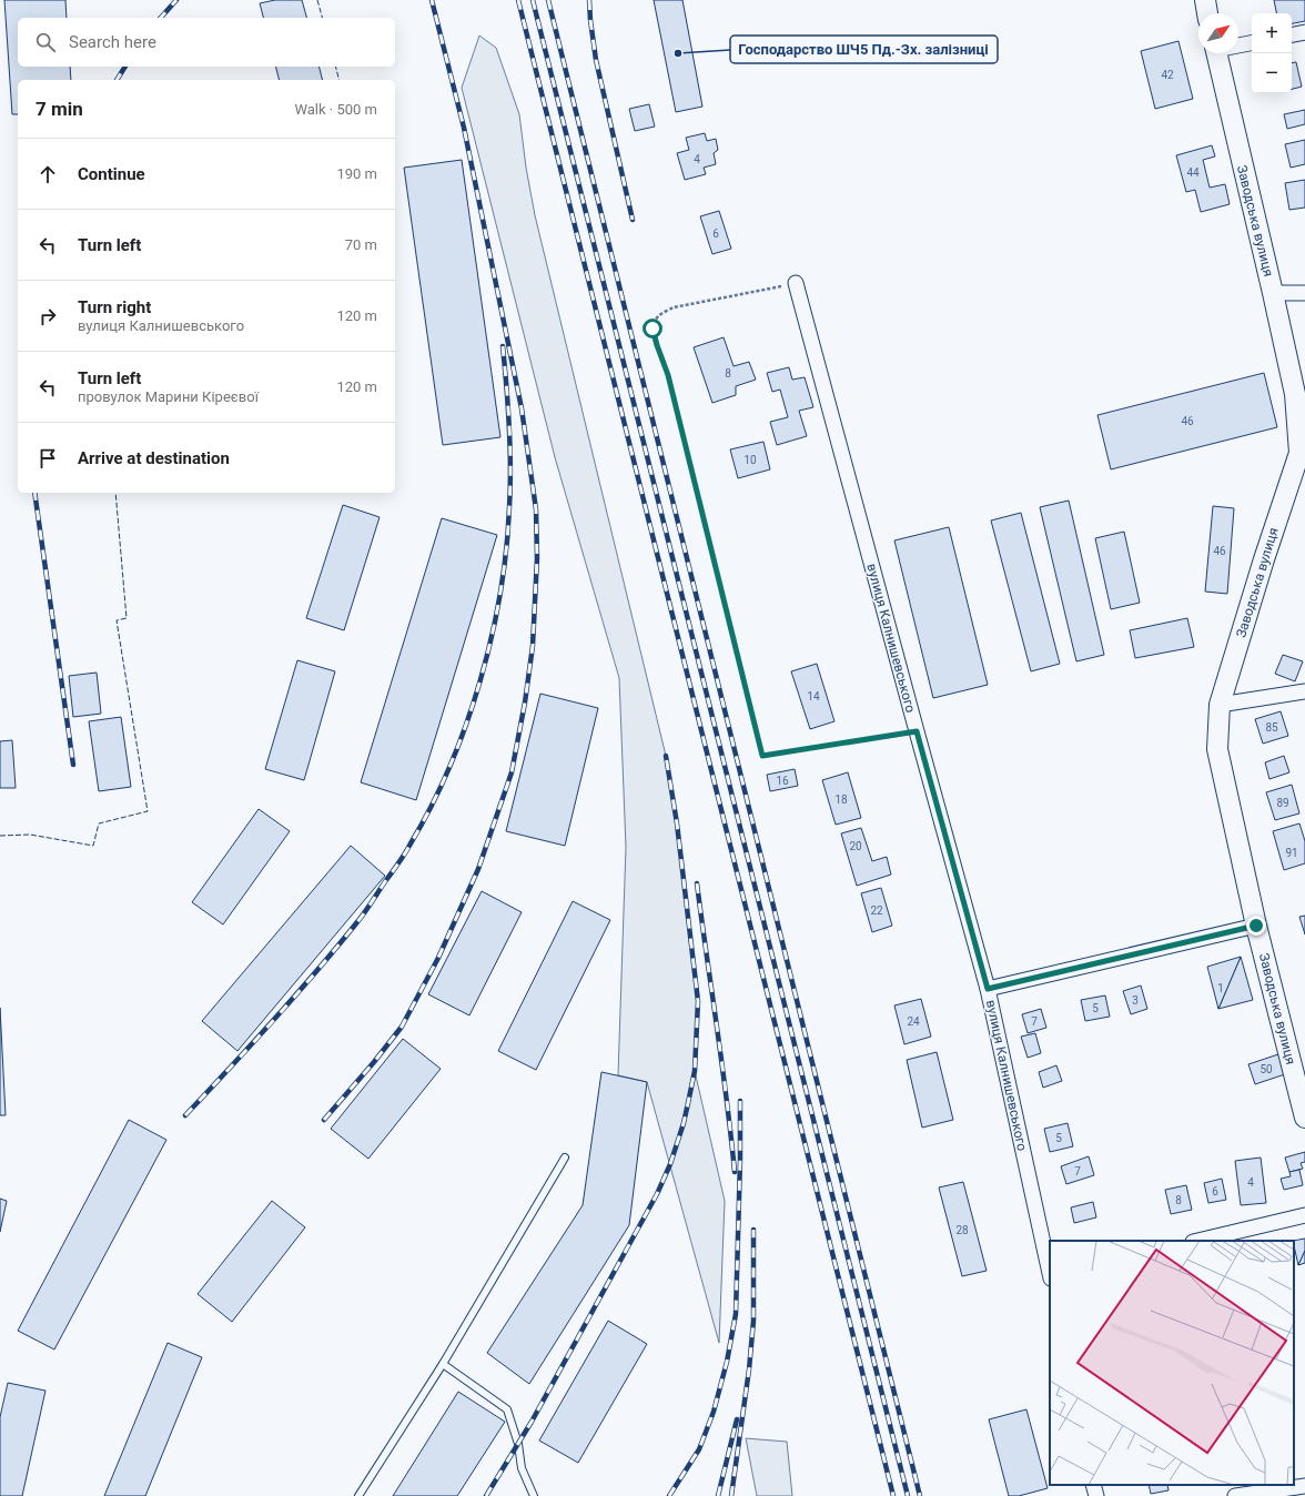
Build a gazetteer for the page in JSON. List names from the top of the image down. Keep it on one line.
{"streets":{"street":["Заводська вулиця","вулиця Калнишевського"]},"places":["Господарство ШЧ5 Пд.-Зх. залізниці"],"house_numbers":["42","4","44","6","8","46","10","46","14","85","16","18","89","20","91","22","1","3","5","24","7","50","5","7","4","6","8","28"],"north":"top right","page":{"map_buttons":["+","−"],"search":"Search here","heading":["7 min","Walk · 500 m"],"list":[["Continue","190 m"],["Turn left","70 m"],["Turn right","вулиця Калнишевського","120 m"],["Turn left","провулок Марини Кіреєвої","120 m"],"Arrive at destination"]}}
